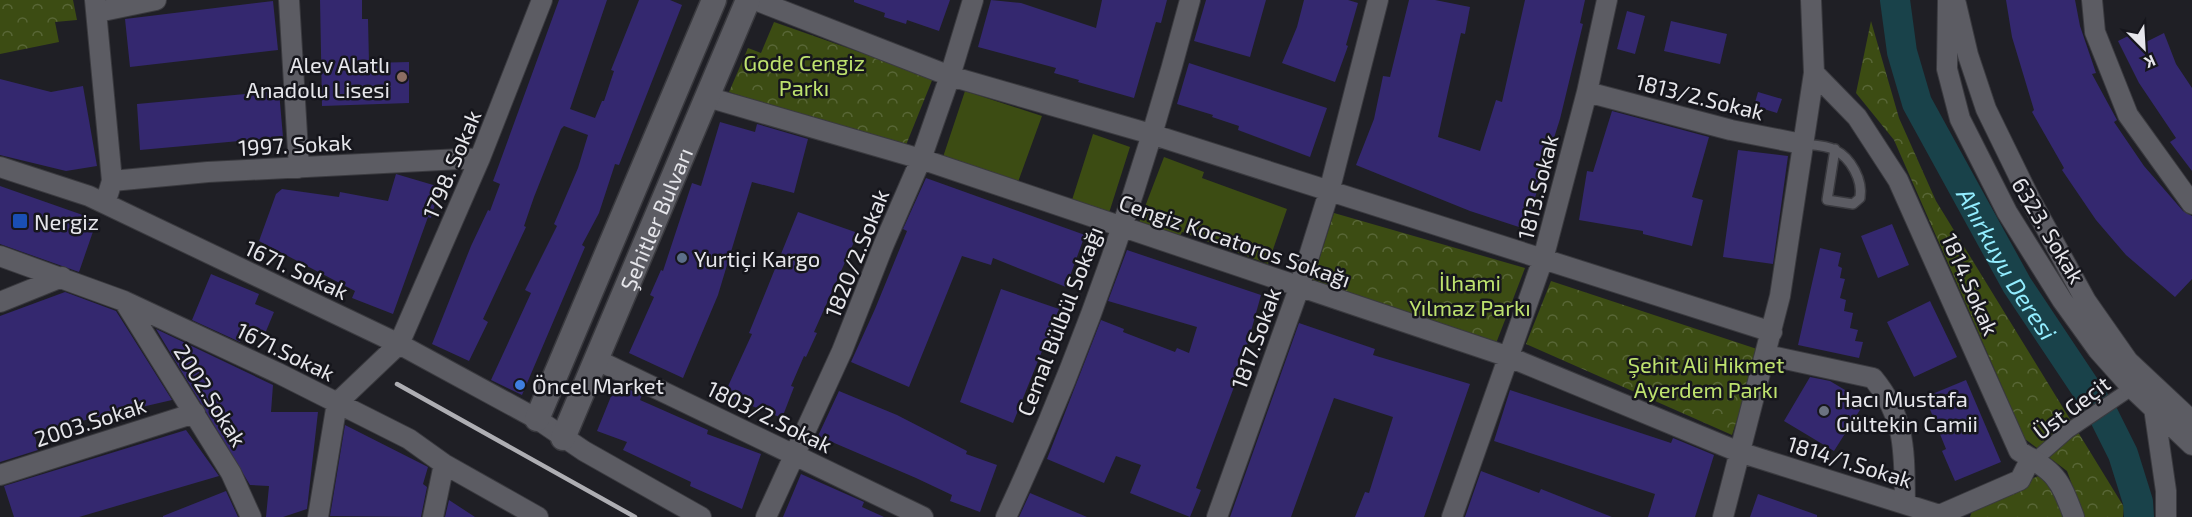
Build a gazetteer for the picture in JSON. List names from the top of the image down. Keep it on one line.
{"streets":{"street":["1813/2.Sokak","1997. Sokak","1798. Sokak","1813.Sokak","Şehitler Bulvarı","6323. Sokak","Cengiz Kocatoros Sokağı","1820/2.Sokak","1671. Sokak","1814.Sokak","Cemal Bülbül Sokağı","1817.Sokak","1671.Sokak","2002.Sokak","Üst Geçit","1803/2.Sokak","2003.Sokak","1814/1.Sokak"]},"crossings":[["1813/2.Sokak","1813.Sokak"],["1997. Sokak","1798. Sokak"],["1798. Sokak","1671. Sokak"],["1813.Sokak","Cengiz Kocatoros Sokağı"],["Şehitler Bulvarı","Cengiz Kocatoros Sokağı"],["Şehitler Bulvarı","1671. Sokak"],["Şehitler Bulvarı","1803/2.Sokak"],["6323. Sokak","Üst Geçit"],["Cengiz Kocatoros Sokağı","1820/2.Sokak"],["Cengiz Kocatoros Sokağı","Cemal Bülbül Sokağı"],["Cengiz Kocatoros Sokağı","1817.Sokak"],["Cengiz Kocatoros Sokağı","1814/1.Sokak"],["1820/2.Sokak","1803/2.Sokak"],["1814.Sokak","Üst Geçit"],["1671.Sokak","2002.Sokak"],["2002.Sokak","2003.Sokak"]],"water":["Ahırkuyu Deresi"],"parks":["Gode Cengiz Parkı","İlhami Yılmaz Parkı","Şehit Ali Hikmet Ayerdem Parkı"],"places":{"other":["Alev Alatlı Anadolu Lisesi","Yurtiçi Kargo","Öncel Market","Hacı Mustafa Gültekin Camii"],"transit":["Nergiz"]},"north":"bottom right"}
